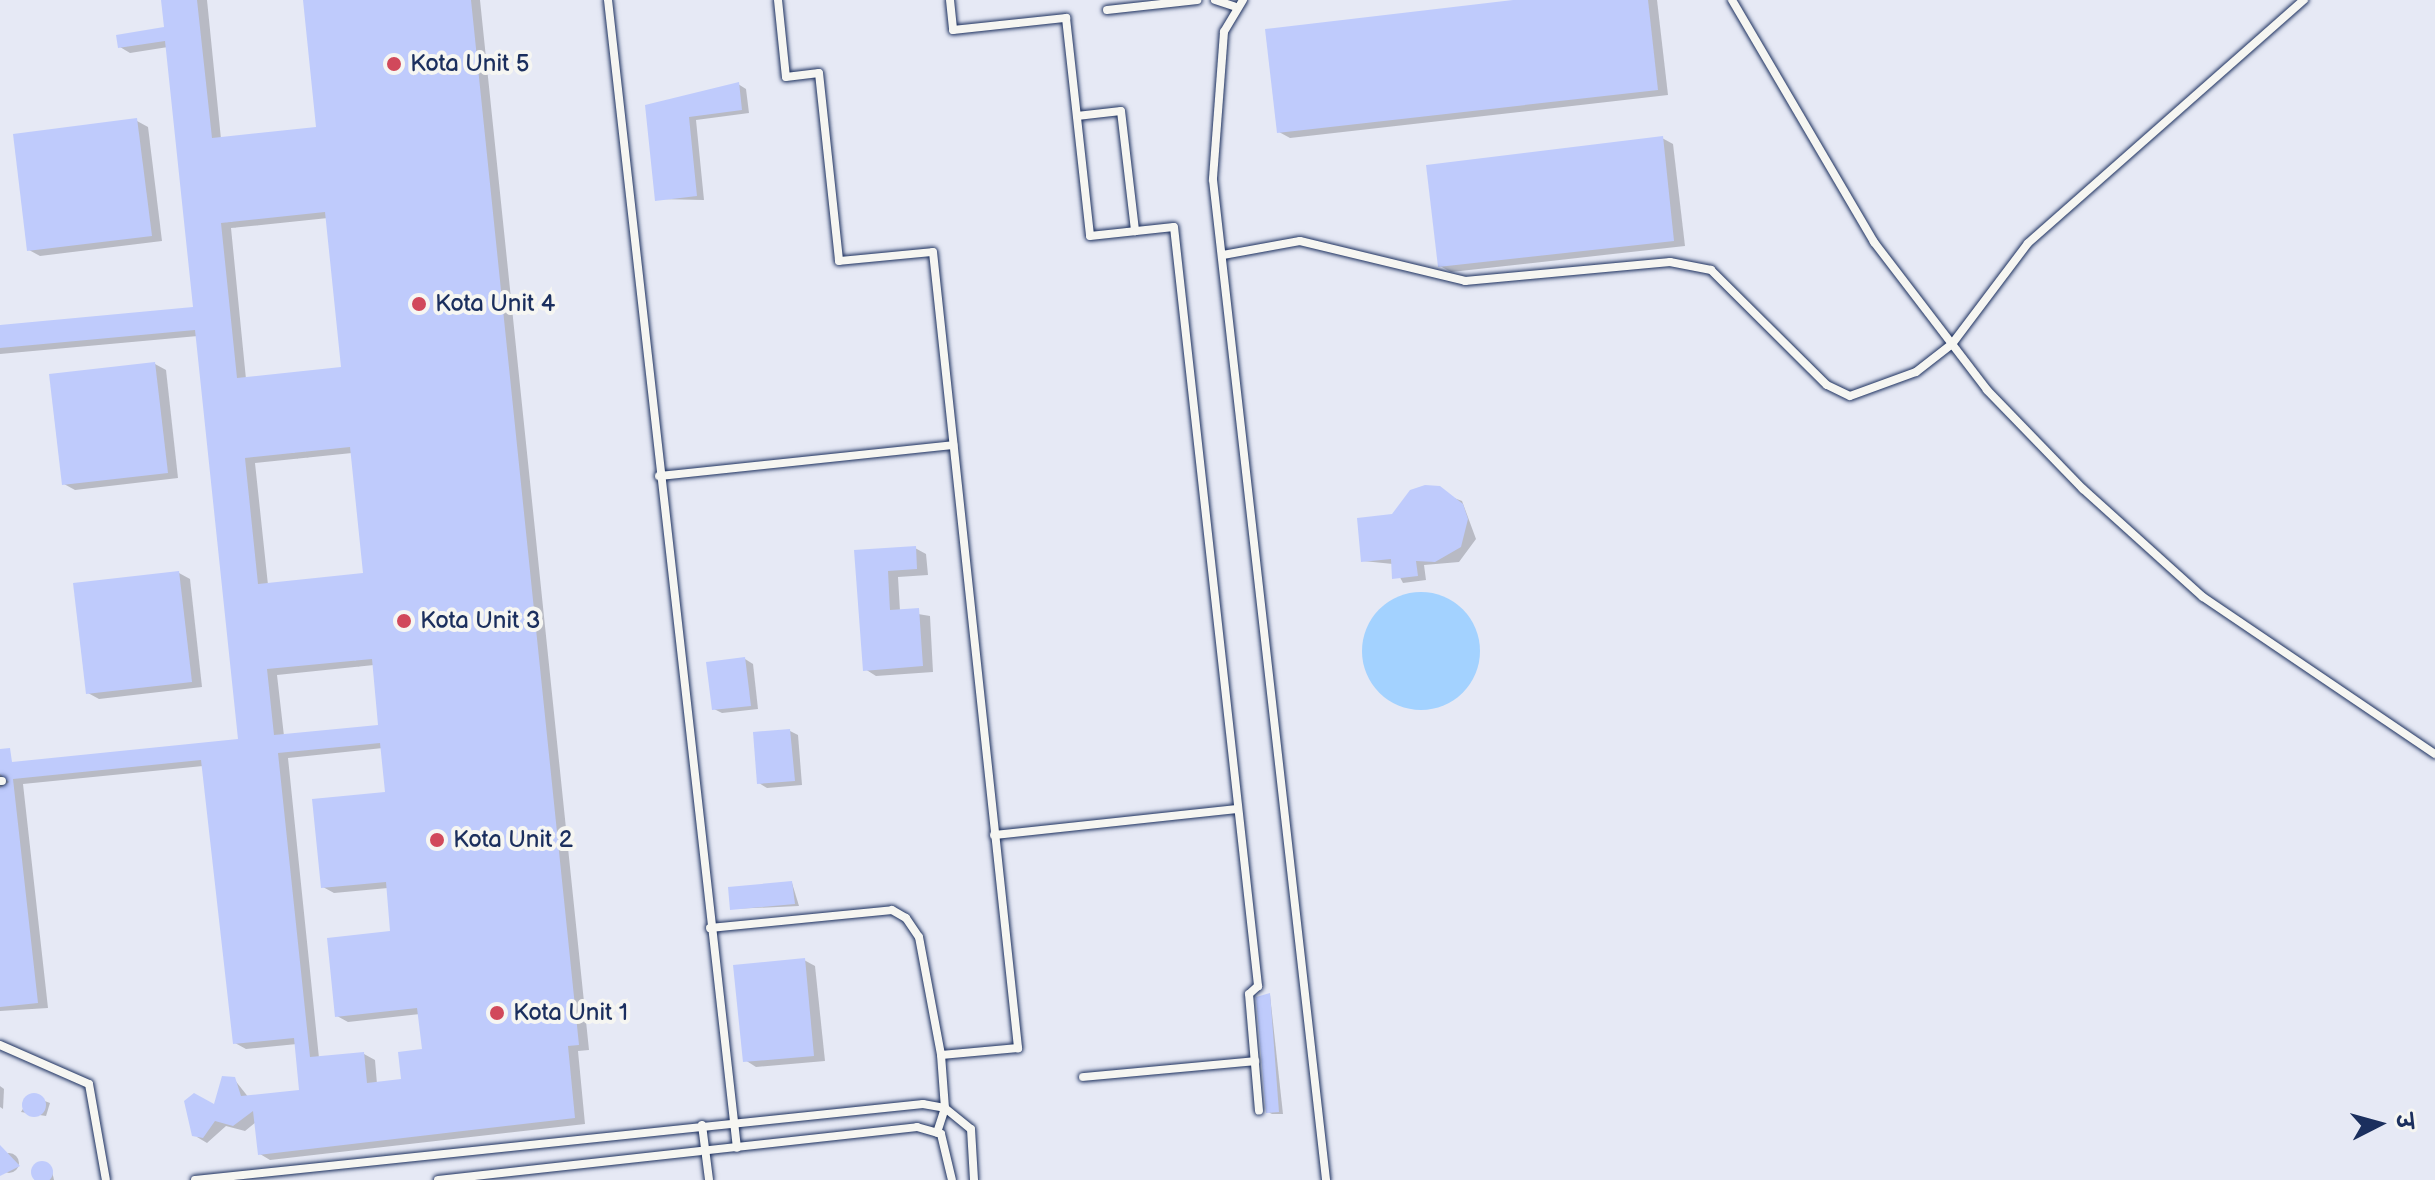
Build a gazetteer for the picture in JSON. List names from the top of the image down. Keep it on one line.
{"places":["Kota Unit 5","Kota Unit 4","Kota Unit 3","Kota Unit 2","Kota Unit 1"],"north":"right"}
